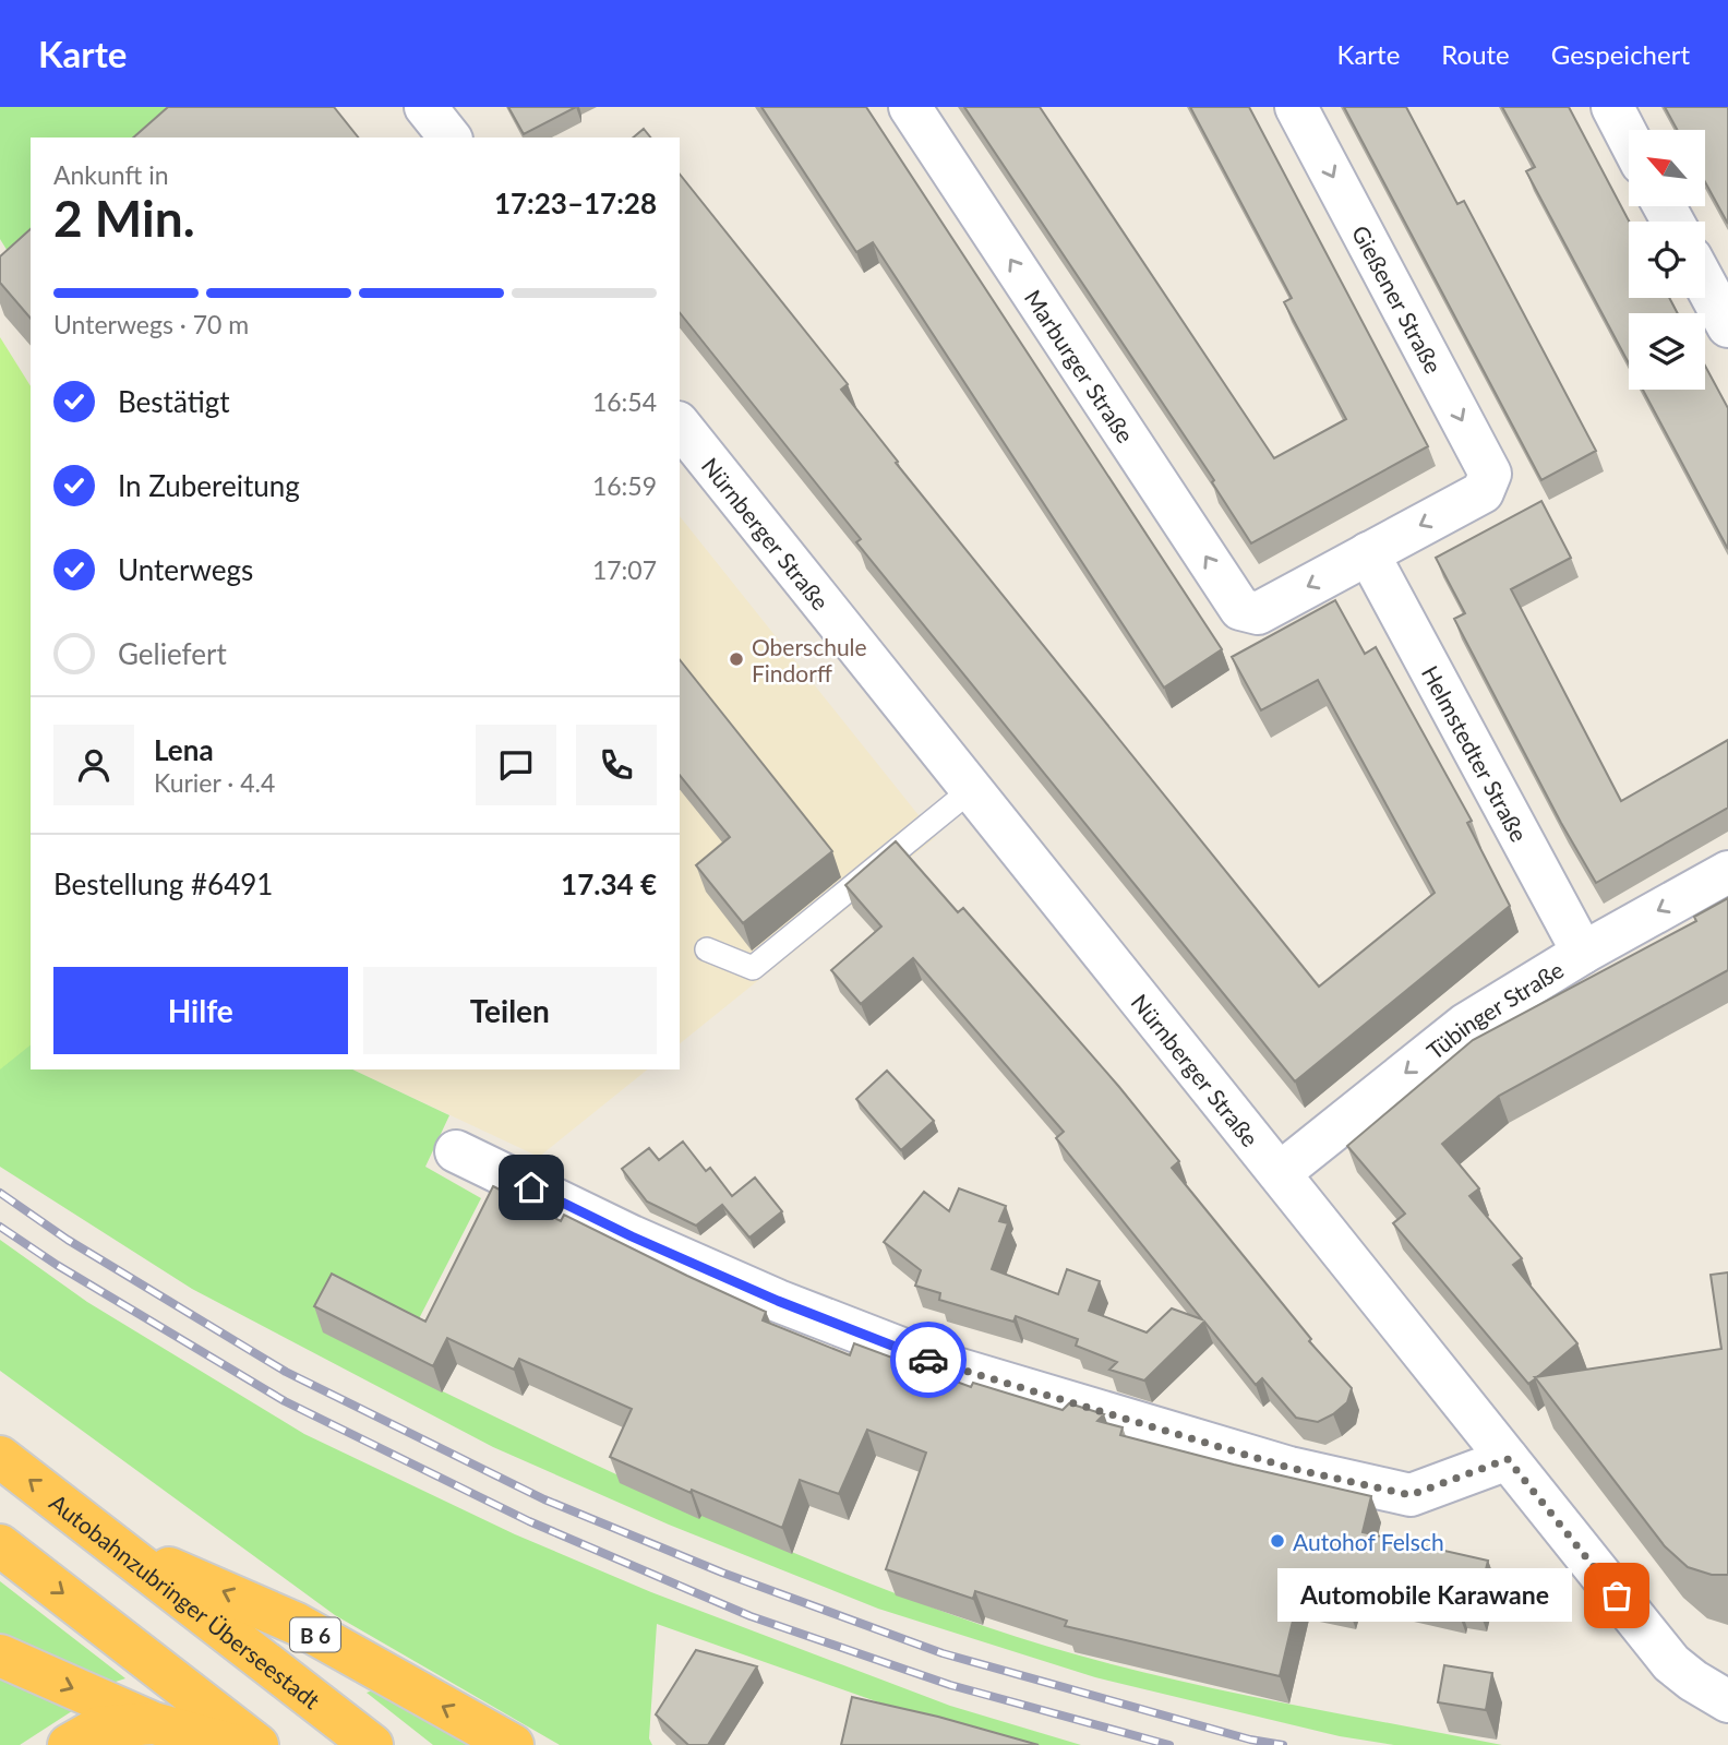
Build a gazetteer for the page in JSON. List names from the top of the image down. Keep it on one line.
{"streets":{"highway":["Autobahnzubringer Überseestadt","B 6"],"street":["Gießener Straße","Marburger Straße","Nürnberger Straße","Helmstedter Straße","Tübinger Straße"]},"crossings":[["Gießener Straße","Marburger Straße"],["Gießener Straße","Helmstedter Straße"],["Marburger Straße","Helmstedter Straße"],["Nürnberger Straße","Tübinger Straße"],["Helmstedter Straße","Tübinger Straße"],["Autobahnzubringer Überseestadt","B 6"]],"one_way":["Gießener Straße","Marburger Straße","Tübinger Straße"],"places":["Oberschule Findorff","Autohof Felsch","Automobile Karawane"],"north":"top left","page":{"header":"Karte","nav":["Karte","Route","Gespeichert"],"heading":["2 Min.","Ankunft in","17:23–17:28"],"panel":["Lena","Kurier · 4.4","Bestellung #6491","17.34 €"],"bar":"Unterwegs · 70 m","list":[["Bestätigt","16:54"],["In Zubereitung","16:59"],["Unterwegs","17:07"],"Geliefert"],"buttons":["Hilfe","Teilen"],"bubble":"Automobile Karawane"}}
